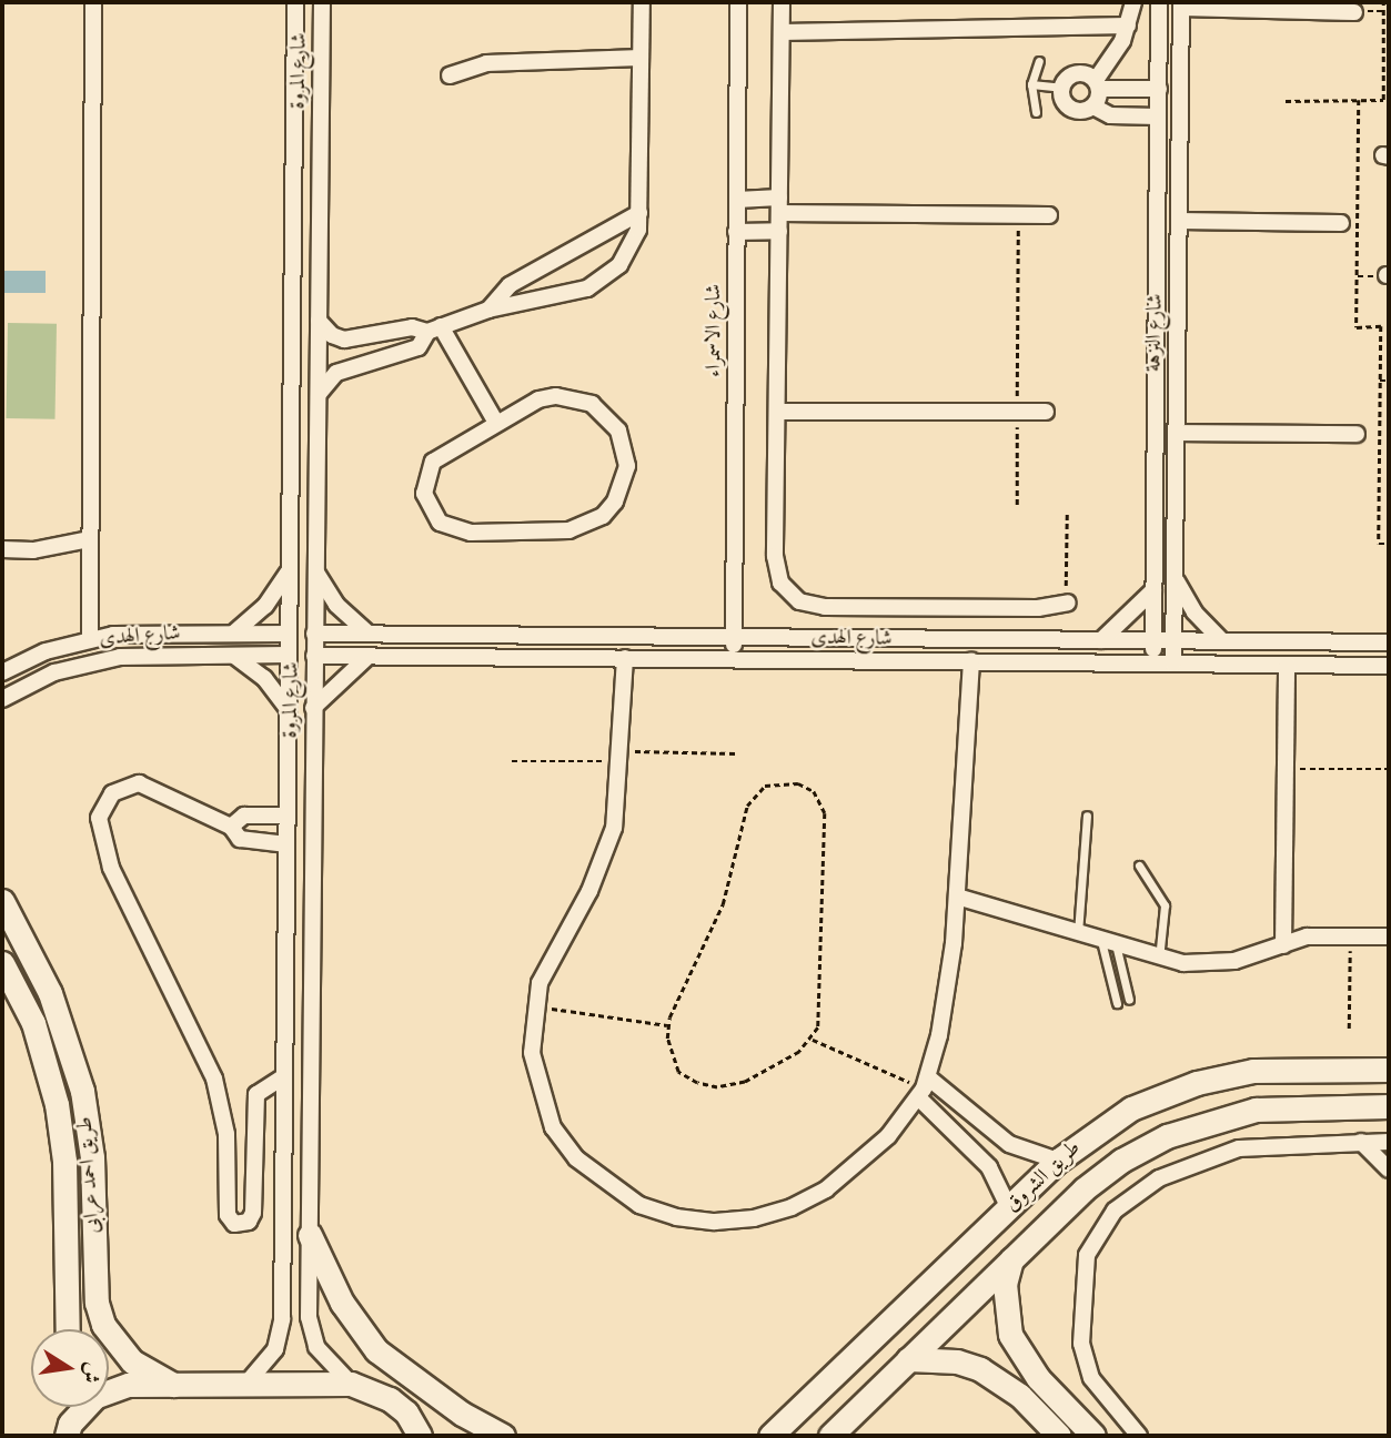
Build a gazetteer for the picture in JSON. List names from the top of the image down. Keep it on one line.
{"streets":{"street":["شارع المروة","شارع الاسمراء","شارع النزهة","شارع الهدى","طريق احمد عرابى","طريق الشروق"]},"crossings":[["شارع المروة","شارع الهدى"],["شارع الاسمراء","شارع الهدى"],["شارع النزهة","شارع الهدى"]],"north":"right"}
